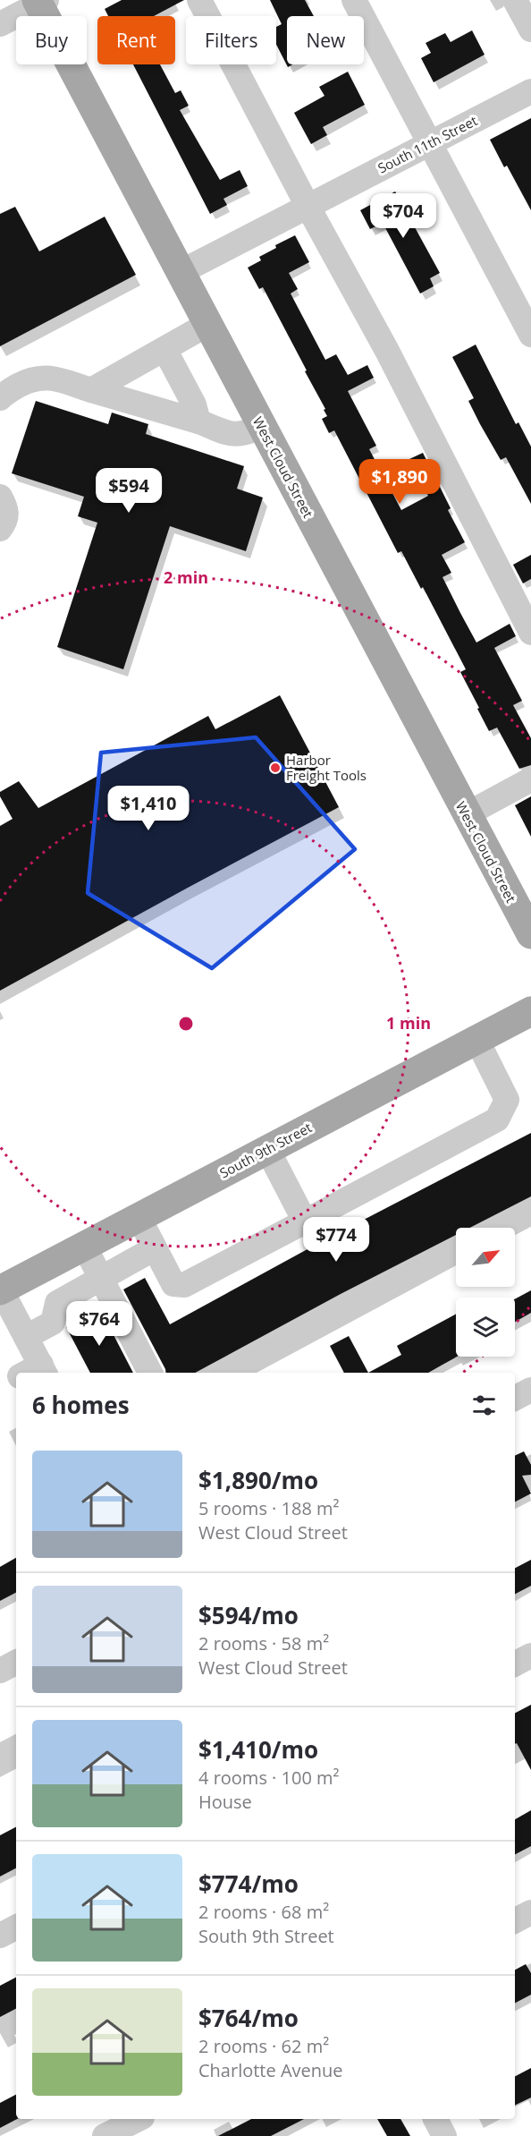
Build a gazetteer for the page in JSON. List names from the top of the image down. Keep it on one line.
{"streets":{"main road":["West Cloud Street","South 9th Street"],"street":["South 11th Street"]},"crossings":[["South 11th Street","West Cloud Street"]],"places":["Harbor Freight Tools"],"north":"top right","page":{"chip":["Buy","Rent","Filters","New"],"price":["$704","$1,890","$594","$1,410","$774","$764"],"heading":"6 homes","list":[{"name":"$1,890/mo","note":"5 rooms · 188 m² · West Cloud Street"},{"name":"$594/mo","note":"2 rooms · 58 m² · West Cloud Street"},{"name":"$1,410/mo","note":"4 rooms · 100 m² · House"},{"name":"$774/mo","note":"2 rooms · 68 m² · South 9th Street"},{"name":"$764/mo","note":"2 rooms · 62 m² · Charlotte Avenue"}]},"rings":["2 min","1 min"]}
